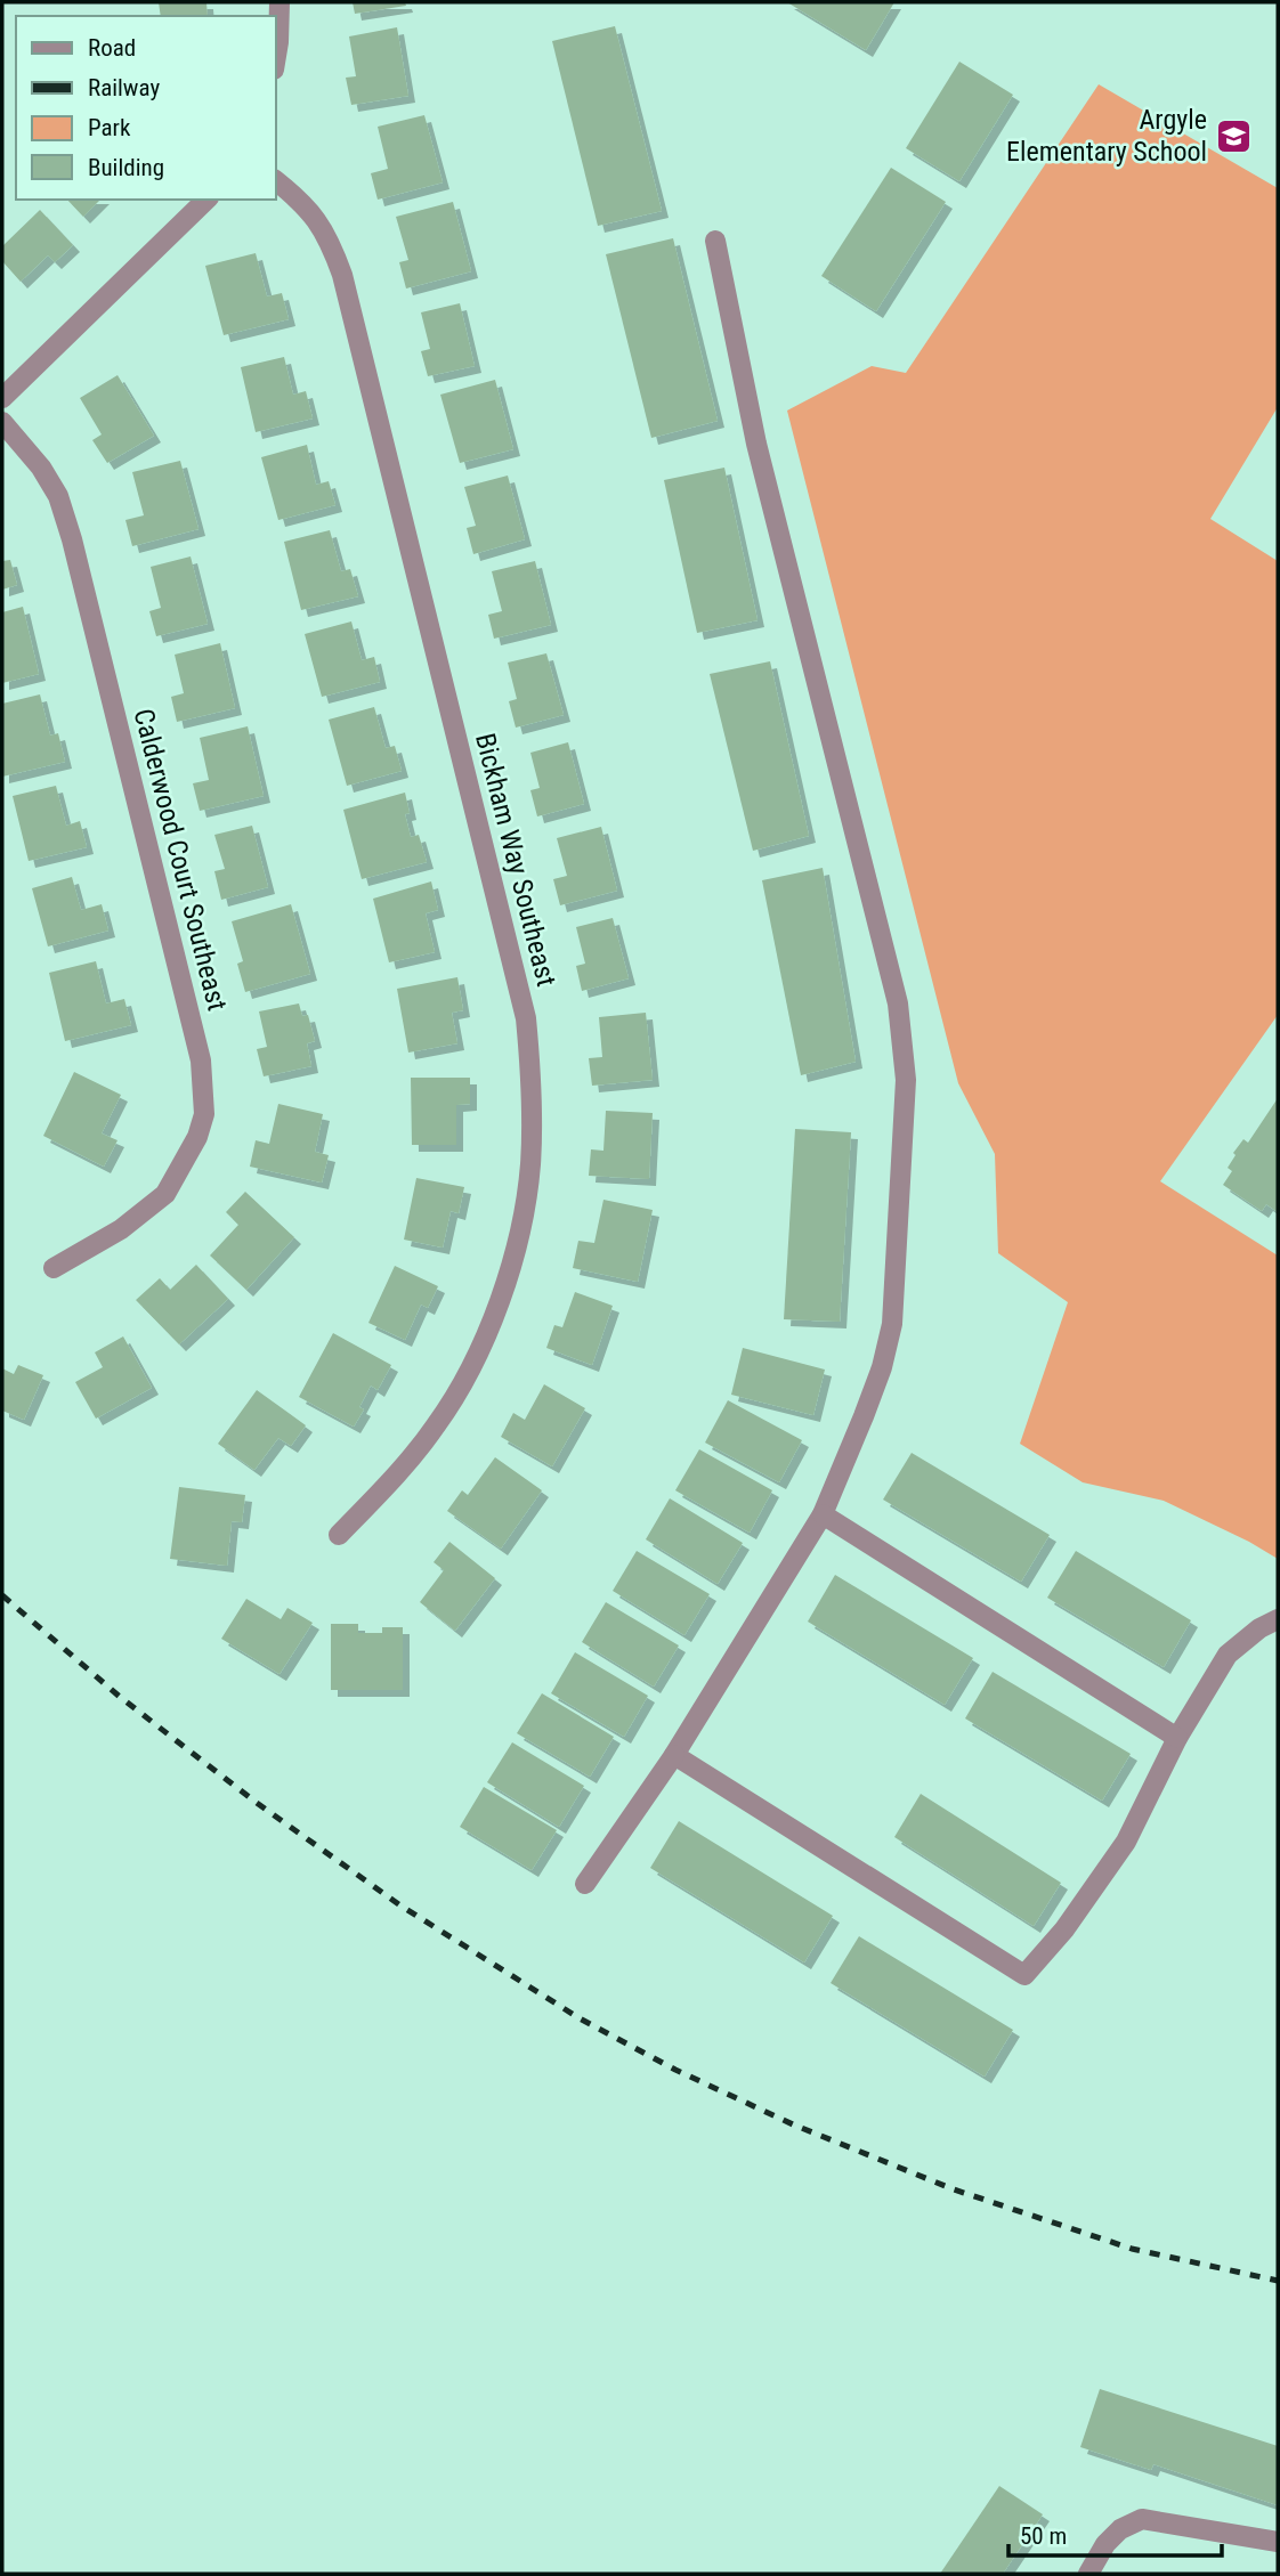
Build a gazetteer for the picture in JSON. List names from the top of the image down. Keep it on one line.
{"streets":{"street":["Calderwood Court Southeast","Bickham Way Southeast"]},"places":{"school or university":["Argyle Elementary School"]},"legend":["Road","Railway","Park","Building"],"scale_bar":"50 m"}
